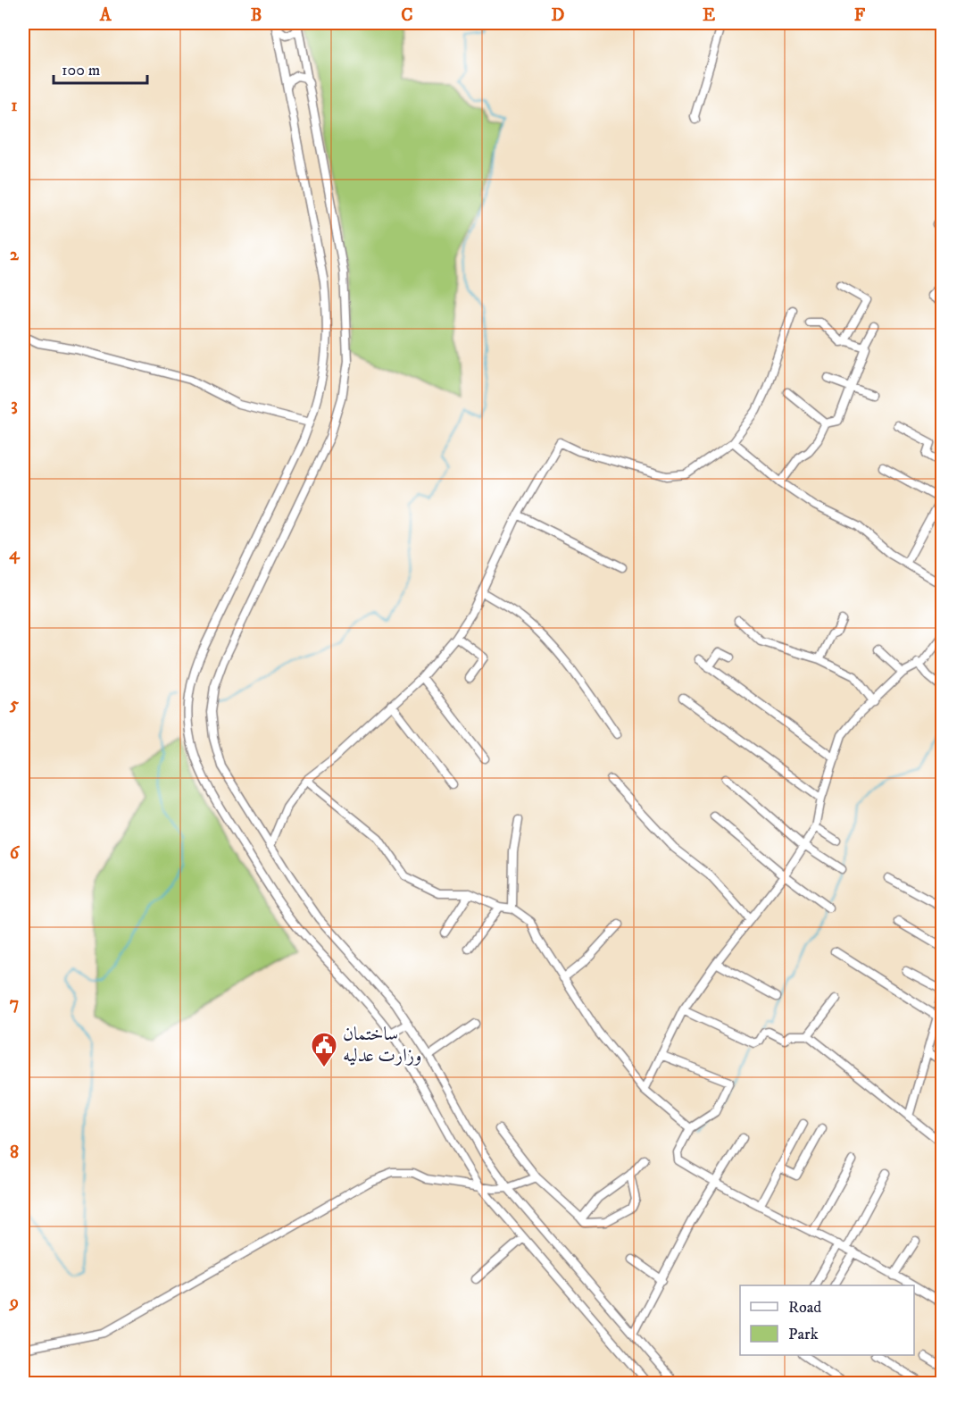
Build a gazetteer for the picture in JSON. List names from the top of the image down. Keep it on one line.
{"places":{"public building":["ساختمان وزارت عدلیه"]},"legend":["Road","Park"],"scale_bar":"100 m","grid":{"columns":["A","B","C","D","E","F"],"rows":["1","2","3","4","5","6","7","8","9"]}}
